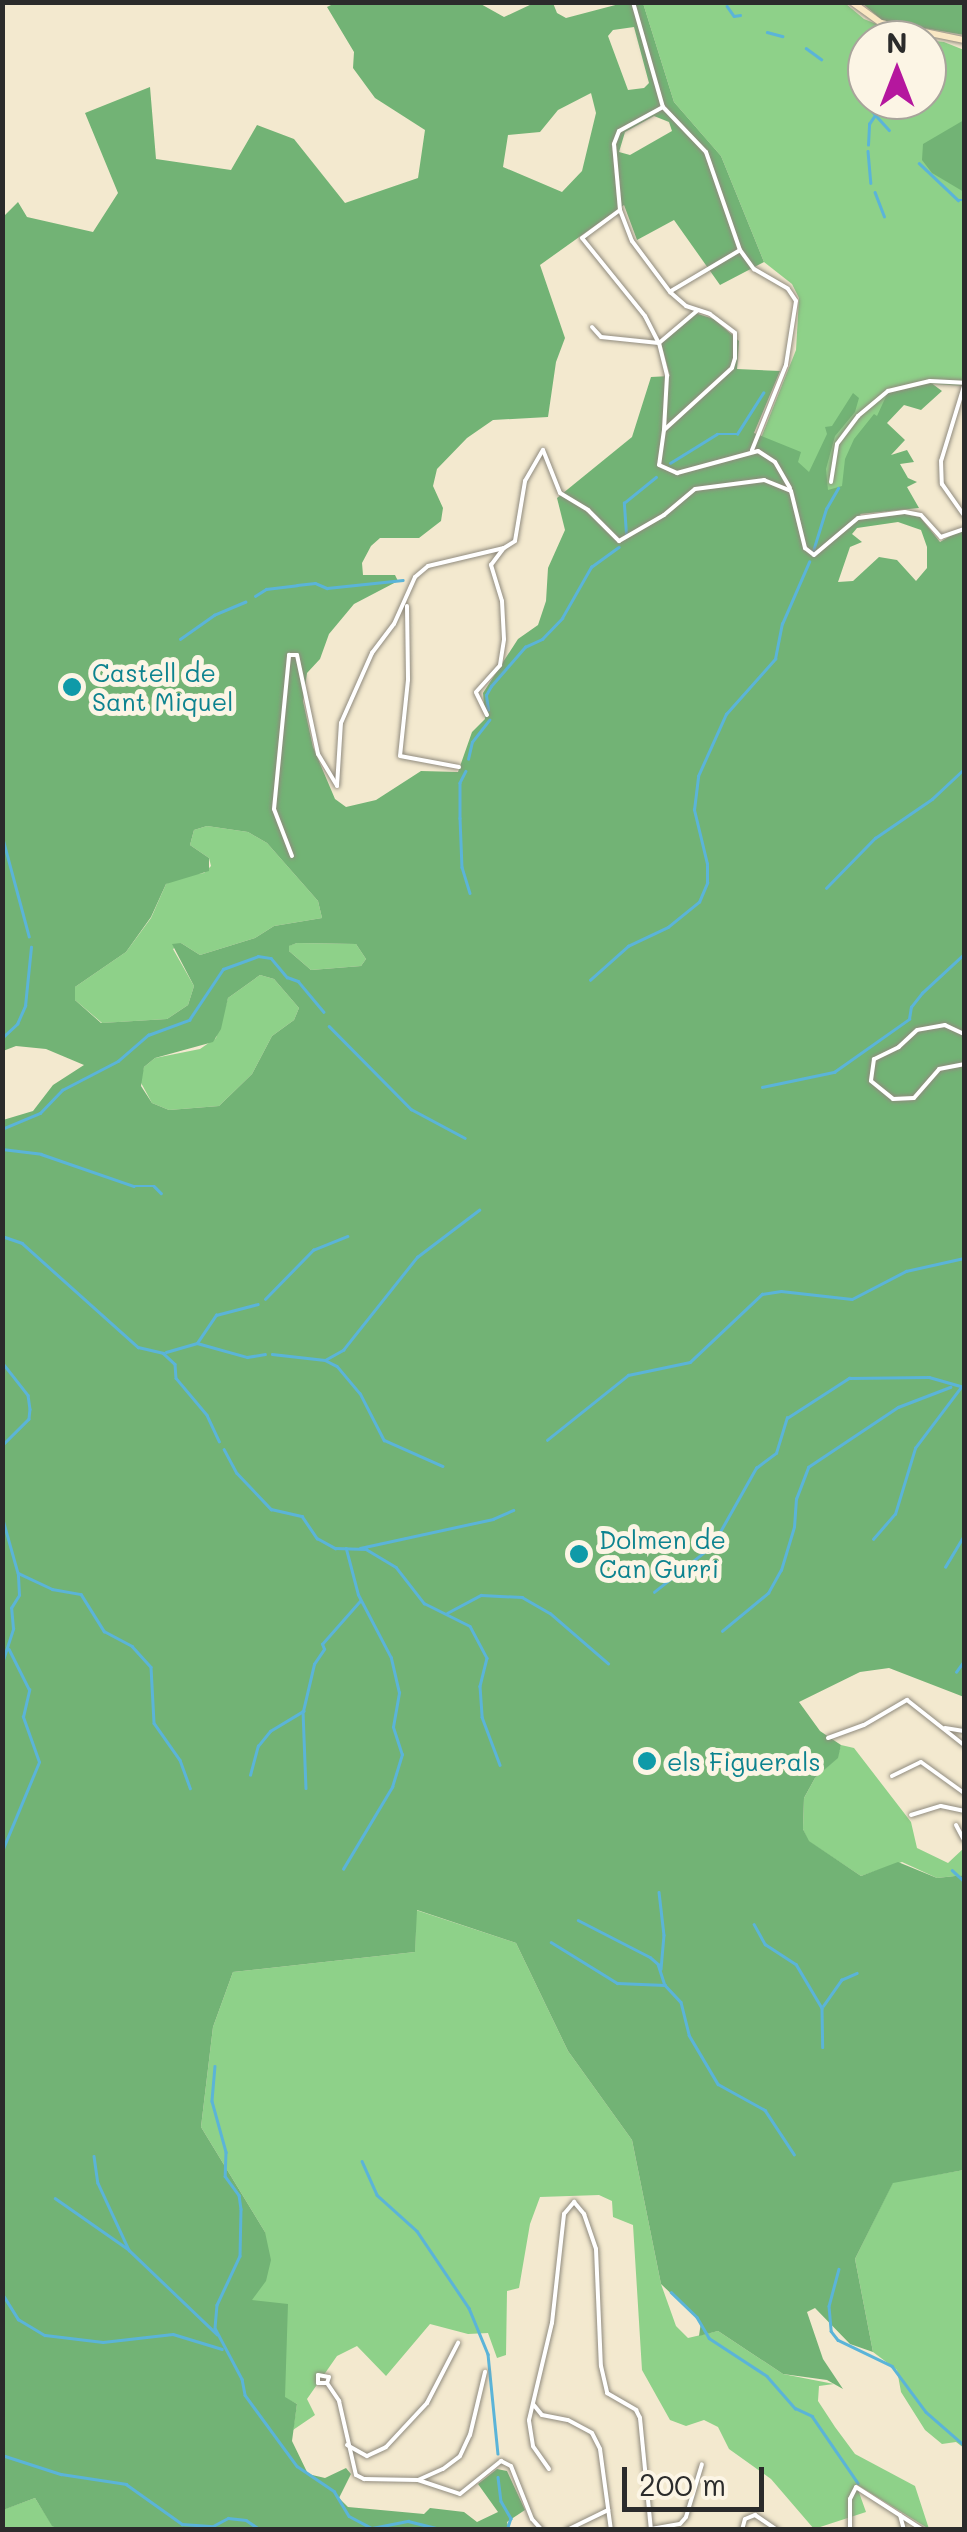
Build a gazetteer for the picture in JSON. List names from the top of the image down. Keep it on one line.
{"places":["Castell de Sant Miquel","Dolmen de Can Gurri","els Figuerals"],"scale_bar":"200 m","north":"top"}
